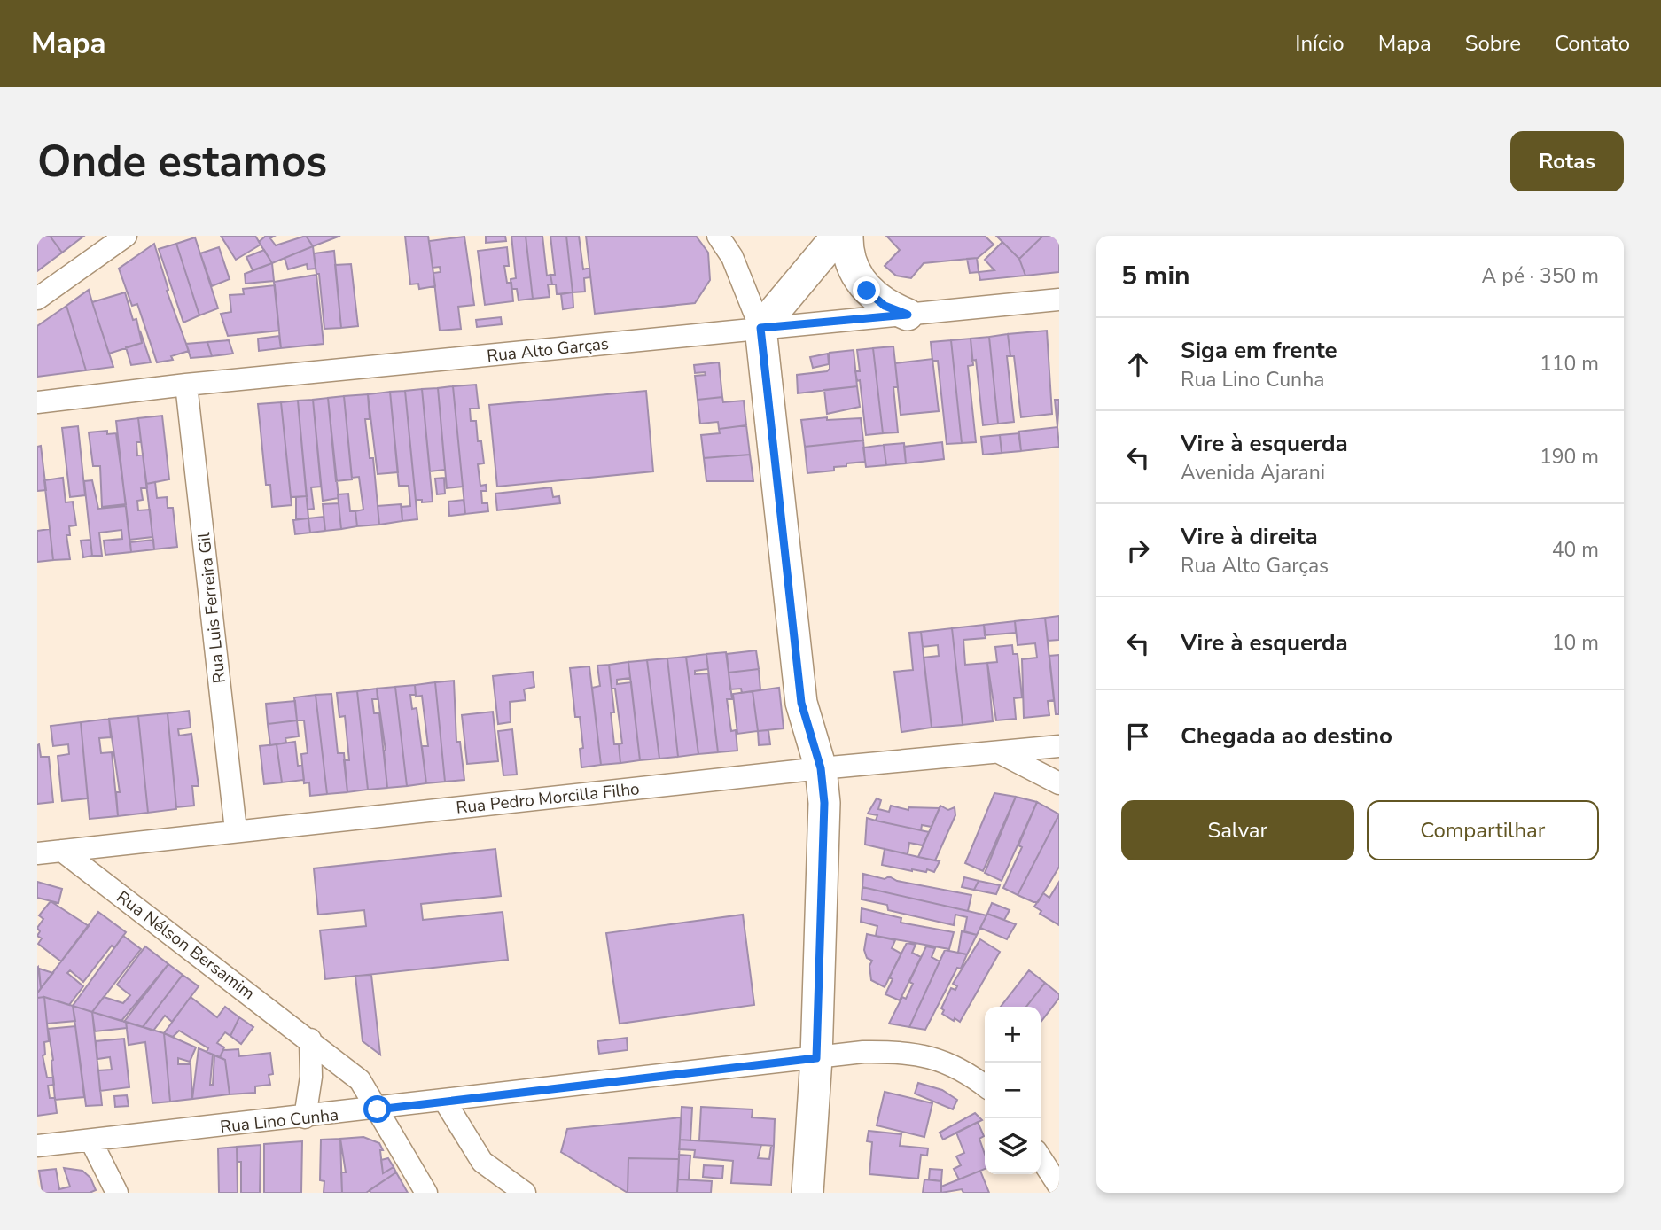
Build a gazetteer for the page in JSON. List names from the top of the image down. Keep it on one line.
{"streets":{"street":["Rua Alto Garças","Rua Luis Ferreira Gil","Rua Pedro Morcilla Filho","Rua Nélson Bersamim","Rua Lino Cunha"]},"crossings":[["Rua Alto Garças","Rua Luis Ferreira Gil"],["Rua Luis Ferreira Gil","Rua Pedro Morcilla Filho"],["Rua Pedro Morcilla Filho","Rua Nélson Bersamim"],["Rua Nélson Bersamim","Rua Lino Cunha"]],"page":{"header":"Mapa","nav":["Início","Mapa","Sobre","Contato"],"buttons":["Rotas",["Salvar","Compartilhar"]],"title":"Onde estamos","heading":["5 min","A pé · 350 m"],"list":[["Siga em frente","Rua Lino Cunha","110 m"],["Vire à esquerda","Avenida Ajarani","190 m"],["Vire à direita","Rua Alto Garças","40 m"],["Vire à esquerda","10 m"],"Chegada ao destino"],"map_buttons":["+","−"]}}
